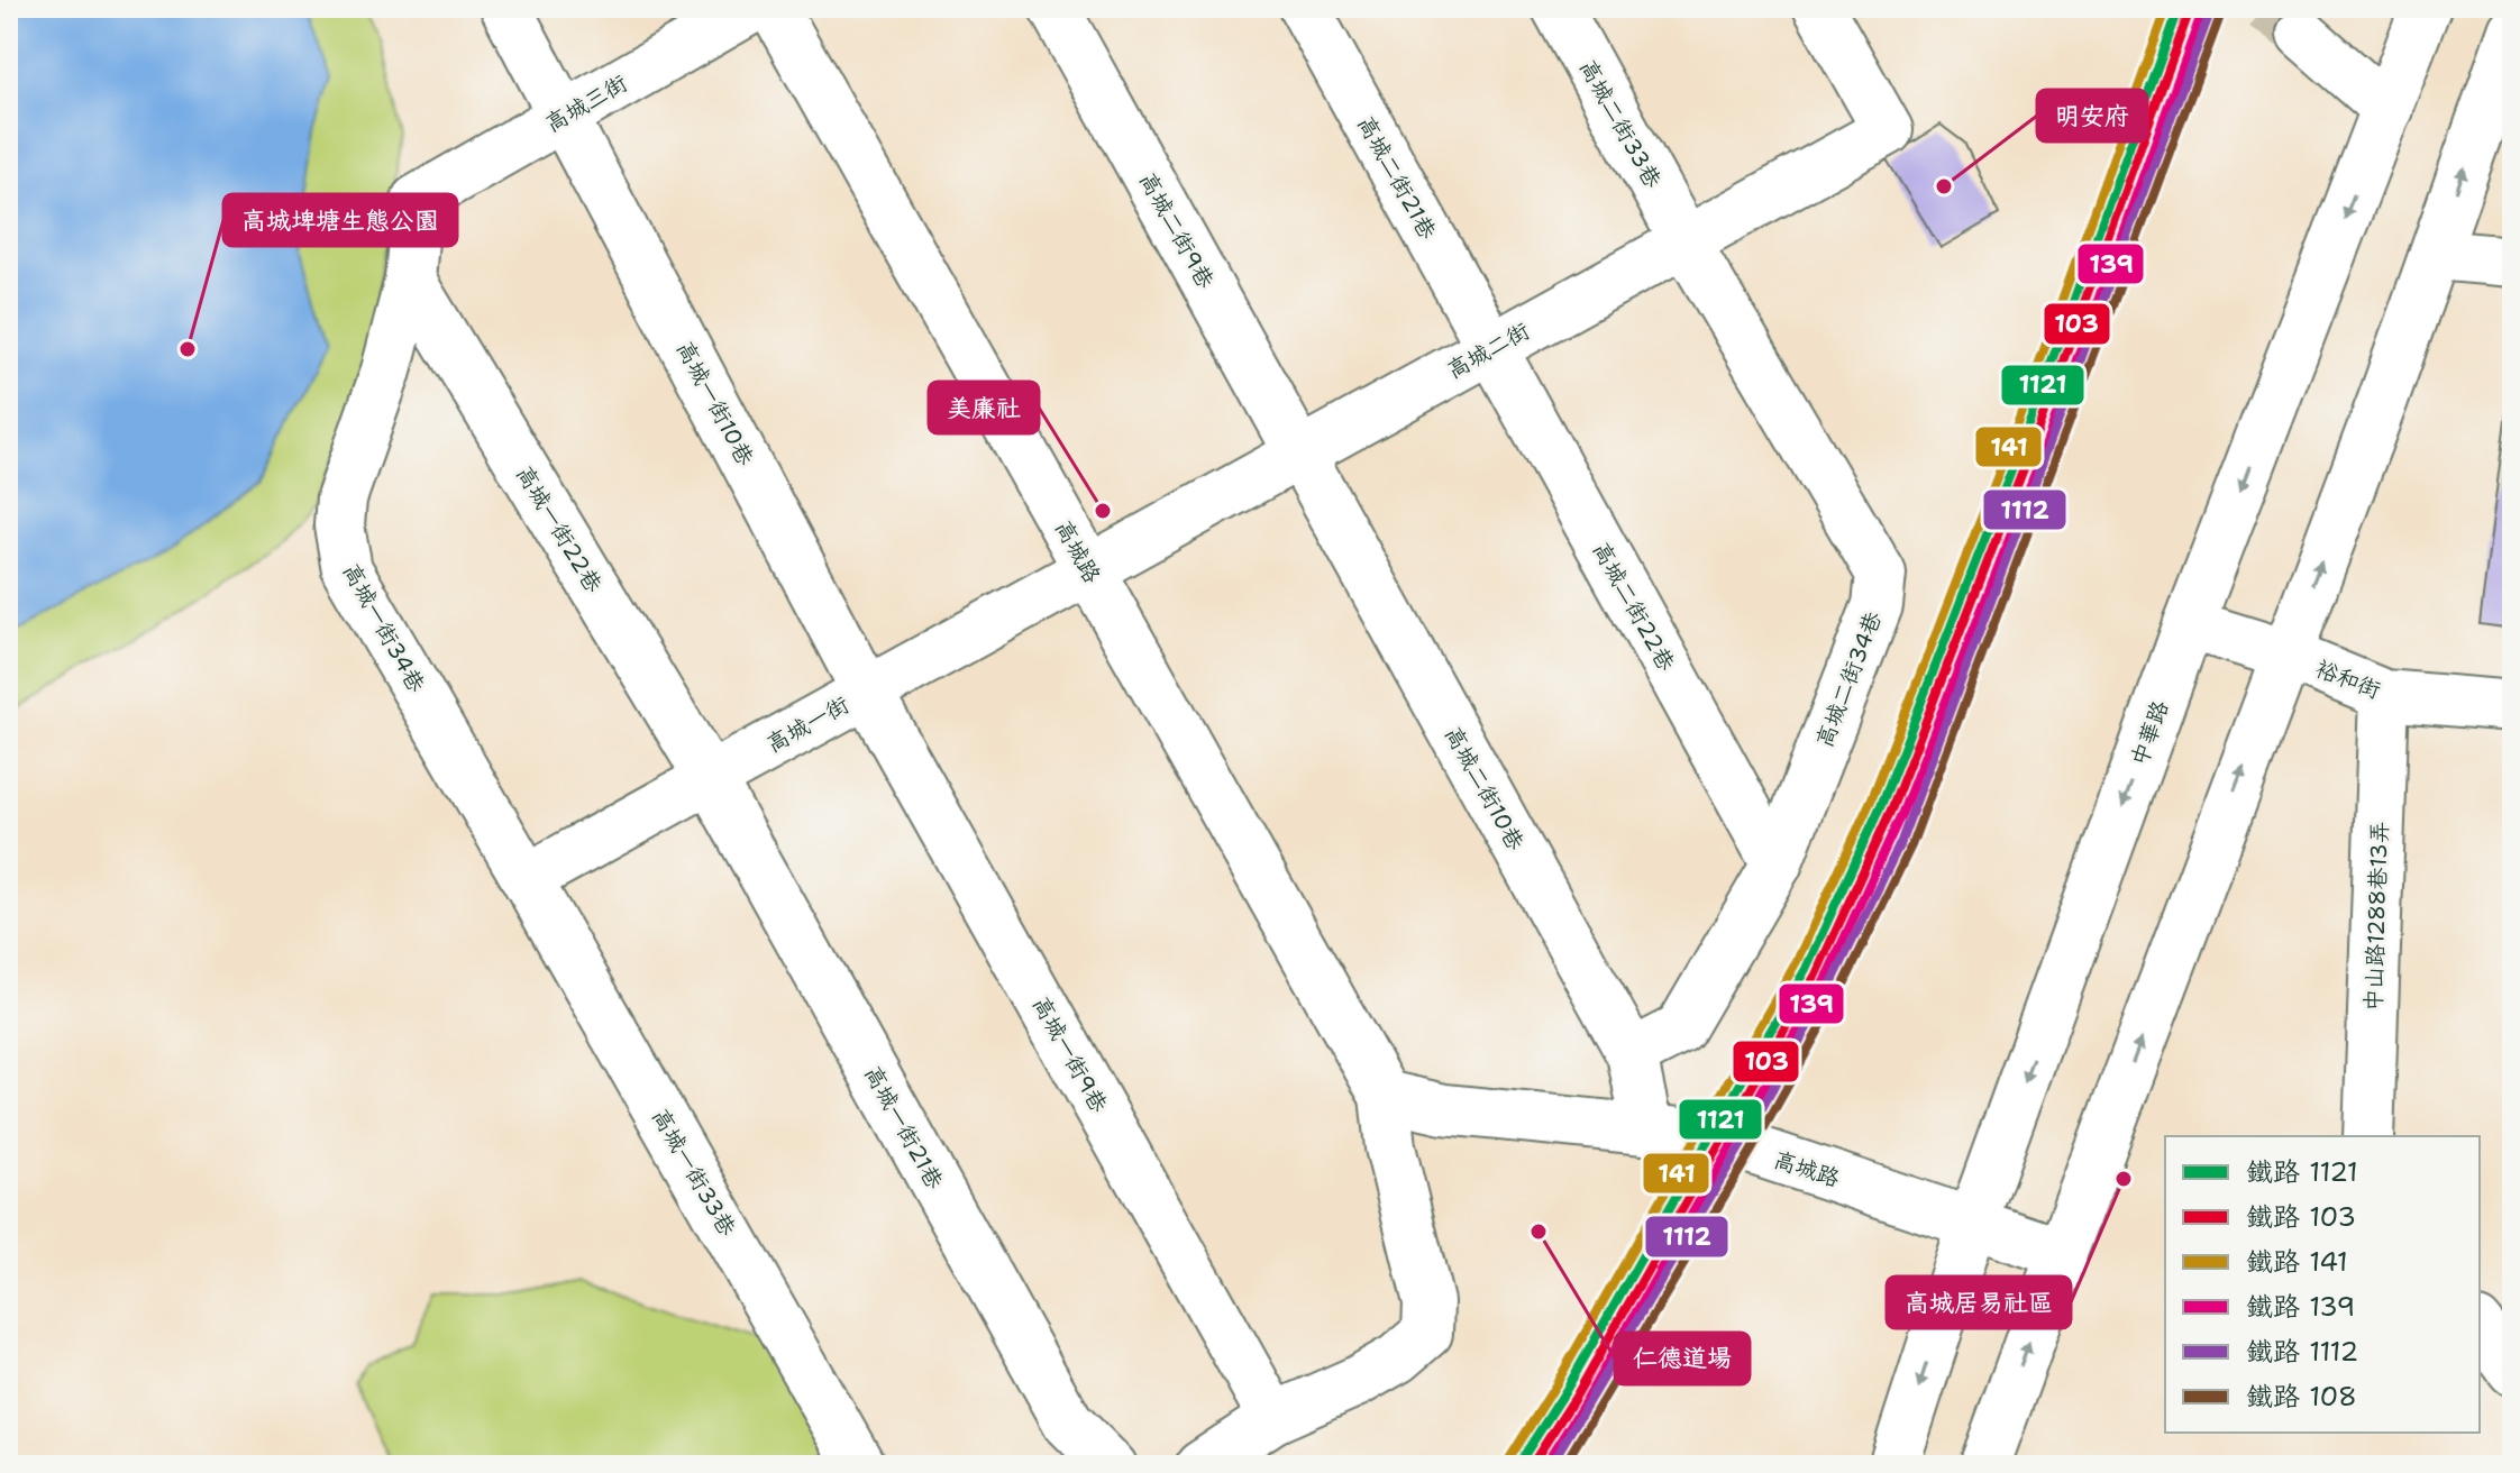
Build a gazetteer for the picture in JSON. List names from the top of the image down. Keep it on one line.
{"streets":{"street":["高城三街","高城二街33巷","高城二街21巷","高城二街9巷","高城二街","高城一街10巷","高城一街22巷","高城路","高城二街22巷","高城一街34巷","高城二街34巷","裕和街","高城一街","中華路","高城二街10巷","中山路1288巷13弄","高城一街9巷","高城一街21巷","高城一街33巷"]},"crossings":[["高城三街","高城一街10巷"],["高城三街","高城一街34巷"],["高城二街33巷","高城二街"],["高城二街33巷","高城二街34巷"],["高城二街21巷","高城二街"],["高城二街21巷","高城二街22巷"],["高城二街9巷","高城二街"],["高城二街9巷","高城二街10巷"],["高城二街","高城路"],["高城二街","高城二街22巷"],["高城二街","高城二街34巷"],["高城二街","高城一街"],["高城二街","高城二街10巷"],["高城一街10巷","高城一街"],["高城一街10巷","高城一街9巷"],["高城一街22巷","高城一街34巷"],["高城一街22巷","高城一街"],["高城一街22巷","高城一街21巷"],["高城路","高城一街"],["高城路","中華路"],["高城路","高城二街10巷"],["高城路","高城一街9巷"],["高城二街22巷","高城二街34巷"],["高城一街34巷","高城一街"],["高城一街34巷","高城一街33巷"],["高城二街34巷","高城二街10巷"],["裕和街","中華路"],["裕和街","中山路1288巷13弄"],["高城一街","高城一街9巷"],["高城一街","高城一街21巷"],["高城一街","高城一街33巷"]],"places":["明安府","高城埤塘生態公園","美廉社","高城居易社區","仁德道場"],"lines":["rail line 1121","rail line 141","rail line 1112","rail line 103","rail line 108","rail line 139"],"legend":["鐵路 1121","鐵路 103","鐵路 141","鐵路 139","鐵路 1112","鐵路 108"]}
